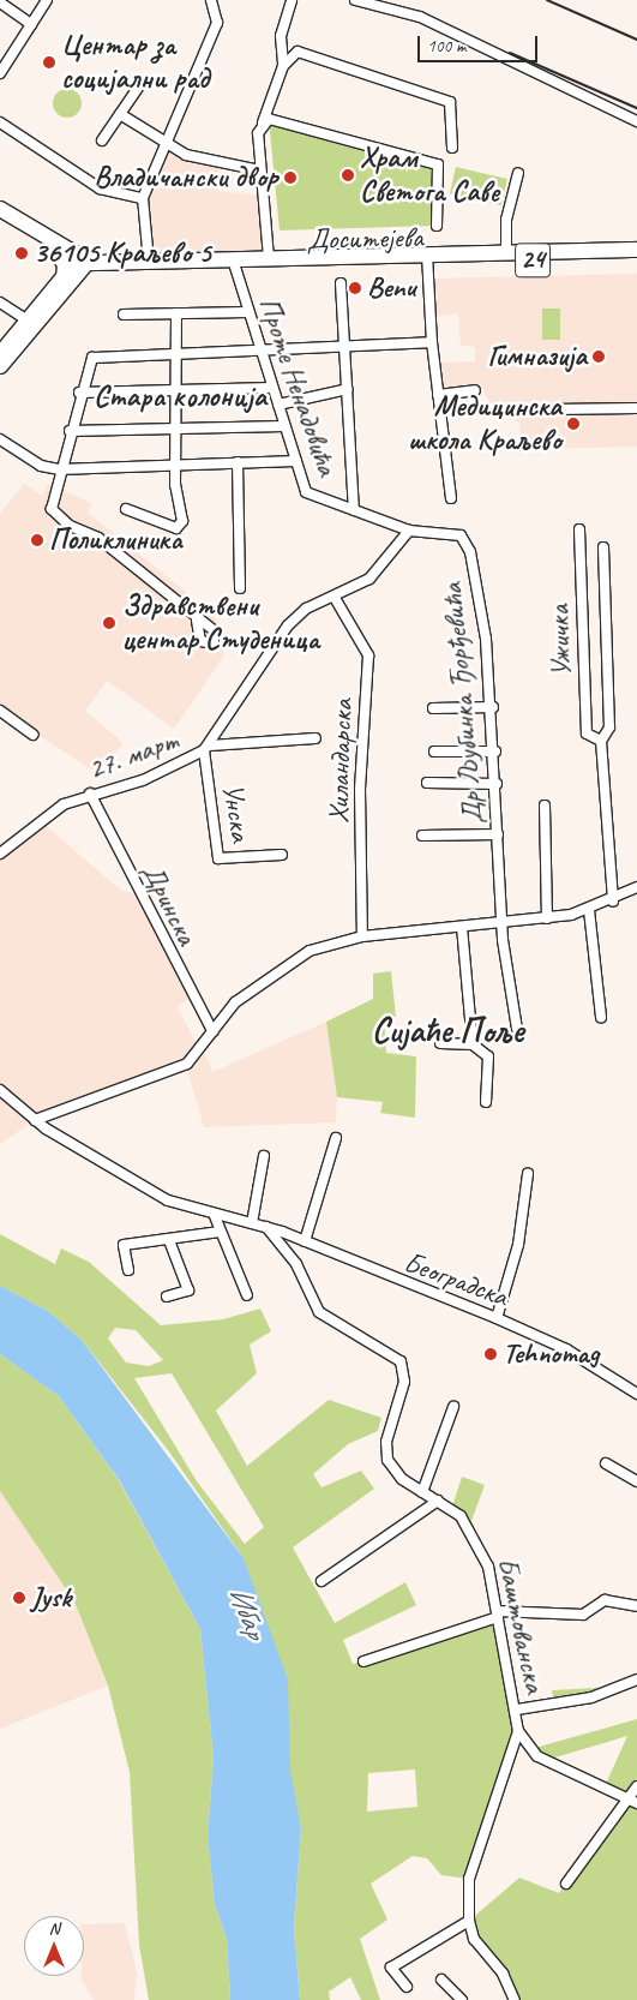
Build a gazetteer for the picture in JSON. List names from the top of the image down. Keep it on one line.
{"streets":{"main road":["Доситејева","24"],"street":["Проте Ненадовића","Ужичка","Др Љубинка Ђорђевића","27. март","Хиландарска","Унска","Дринска","Београдска","Баштованска"]},"crossings":[["Доситејева","Проте Ненадовића"],["Проте Ненадовића","Др Љубинка Ђорђевића"],["Проте Ненадовића","27. март"],["Др Љубинка Ђорђевића","27. март"],["27. март","Хиландарска"],["27. март","Унска"],["27. март","Дринска"],["Београдска","Баштованска"]],"districts":["Стара колонија","Сијаће Поље"],"water":["Ибар"],"places":["Центар за социјални рад","Храм Светога Саве","Владичански двор","36105 Краљево 5","Benu","Гимназија","Медицинска школа Краљево","Поликлиника","Здравствени центар Студеница","Tehnomag","Jysk"],"scale_bar":"100 m","north":"top"}
